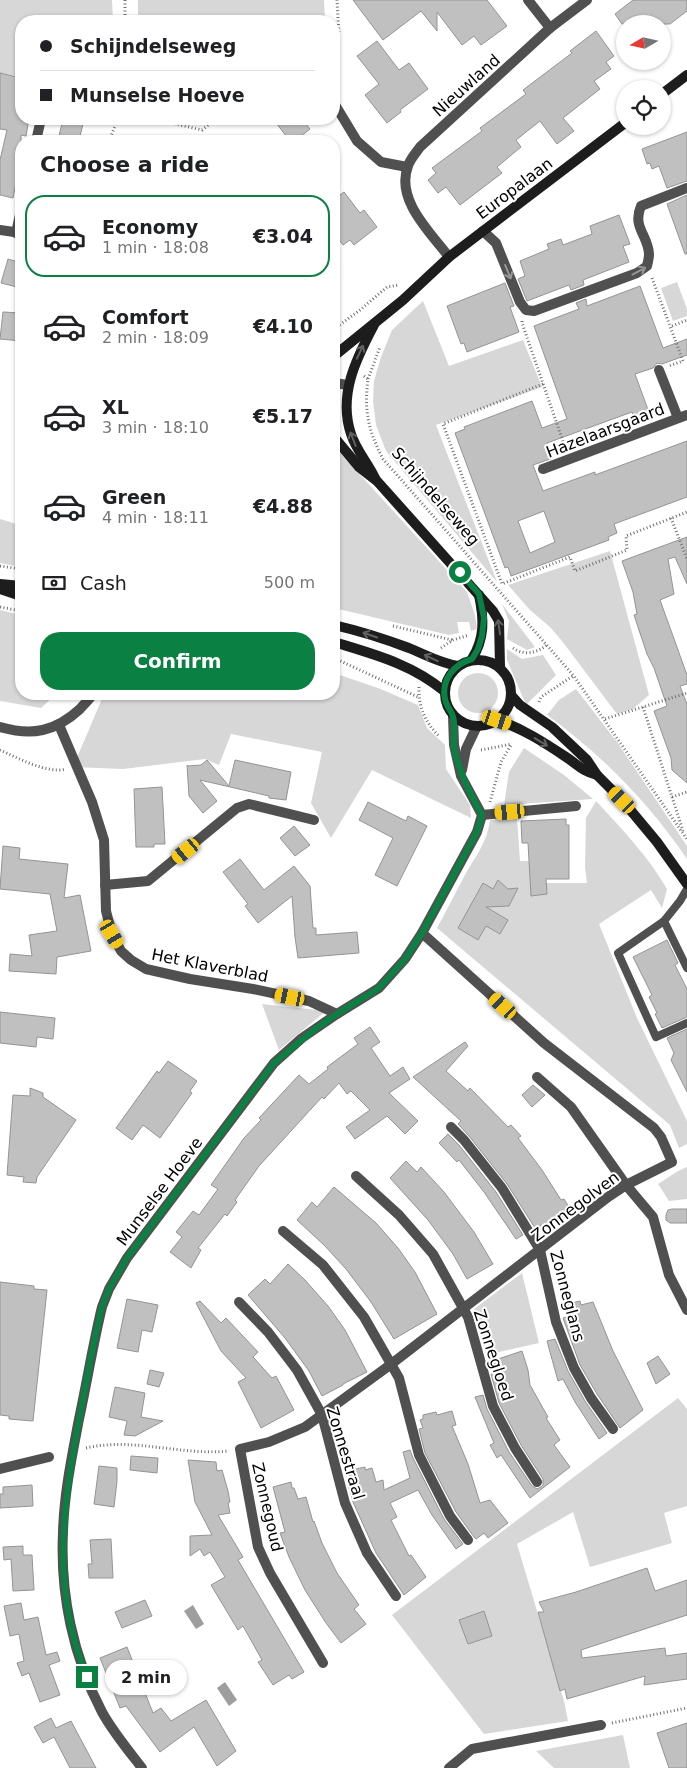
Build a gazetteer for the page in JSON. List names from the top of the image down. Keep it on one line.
{"streets":{"street":["Nieuwland","Europalaan","Hazelaarsgaard","Schijndelseweg","Het Klaverblad","Munselse Hoeve","Zonnegolven","Zonneglans","Zonnegloed","Zonnestraal","Zonnegoud"]},"crossings":[["Europalaan","Schijndelseweg"],["Het Klaverblad","Munselse Hoeve"],["Munselse Hoeve","Zonnegoud"],["Zonnegolven","Zonneglans"],["Zonnegolven","Zonnegloed"],["Zonnegolven","Zonnestraal"],["Zonnegolven","Zonnegoud"]],"north":"left","page":{"banner":["Schijndelseweg","Munselse Hoeve"],"heading":"Choose a ride","list":[{"name":"Economy","note":"1 min · 18:08","value":"€3.04"},{"name":"Comfort","note":"2 min · 18:09","value":"€4.10"},{"name":"XL","note":"3 min · 18:10","value":"€5.17"},{"name":"Green","note":"4 min · 18:11","value":"€4.88"}],"pay":["Cash","500 m"],"buttons":"Confirm","bubble":"2 min"}}
